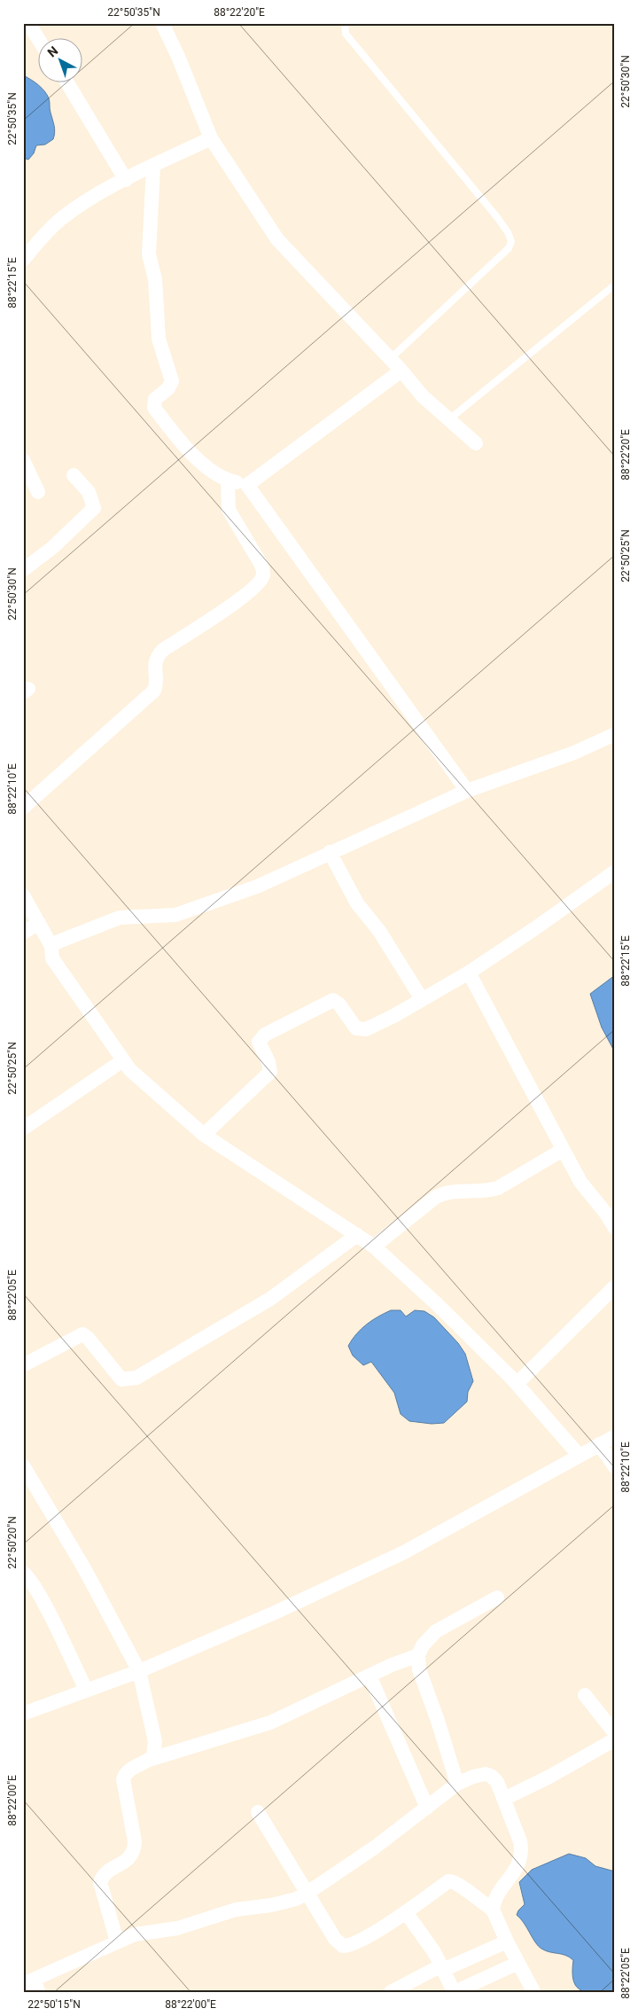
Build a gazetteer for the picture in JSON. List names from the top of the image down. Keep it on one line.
{"north":"top left","coordinates":["22°50'35\"N","88°22'20\"E","22°50'30\"N","88°22'15\"E","22°50'25\"N","88°22'10\"E","88°22'05\"E","22°50'20\"N","88°22'00\"E","22°50'15\"N"]}
